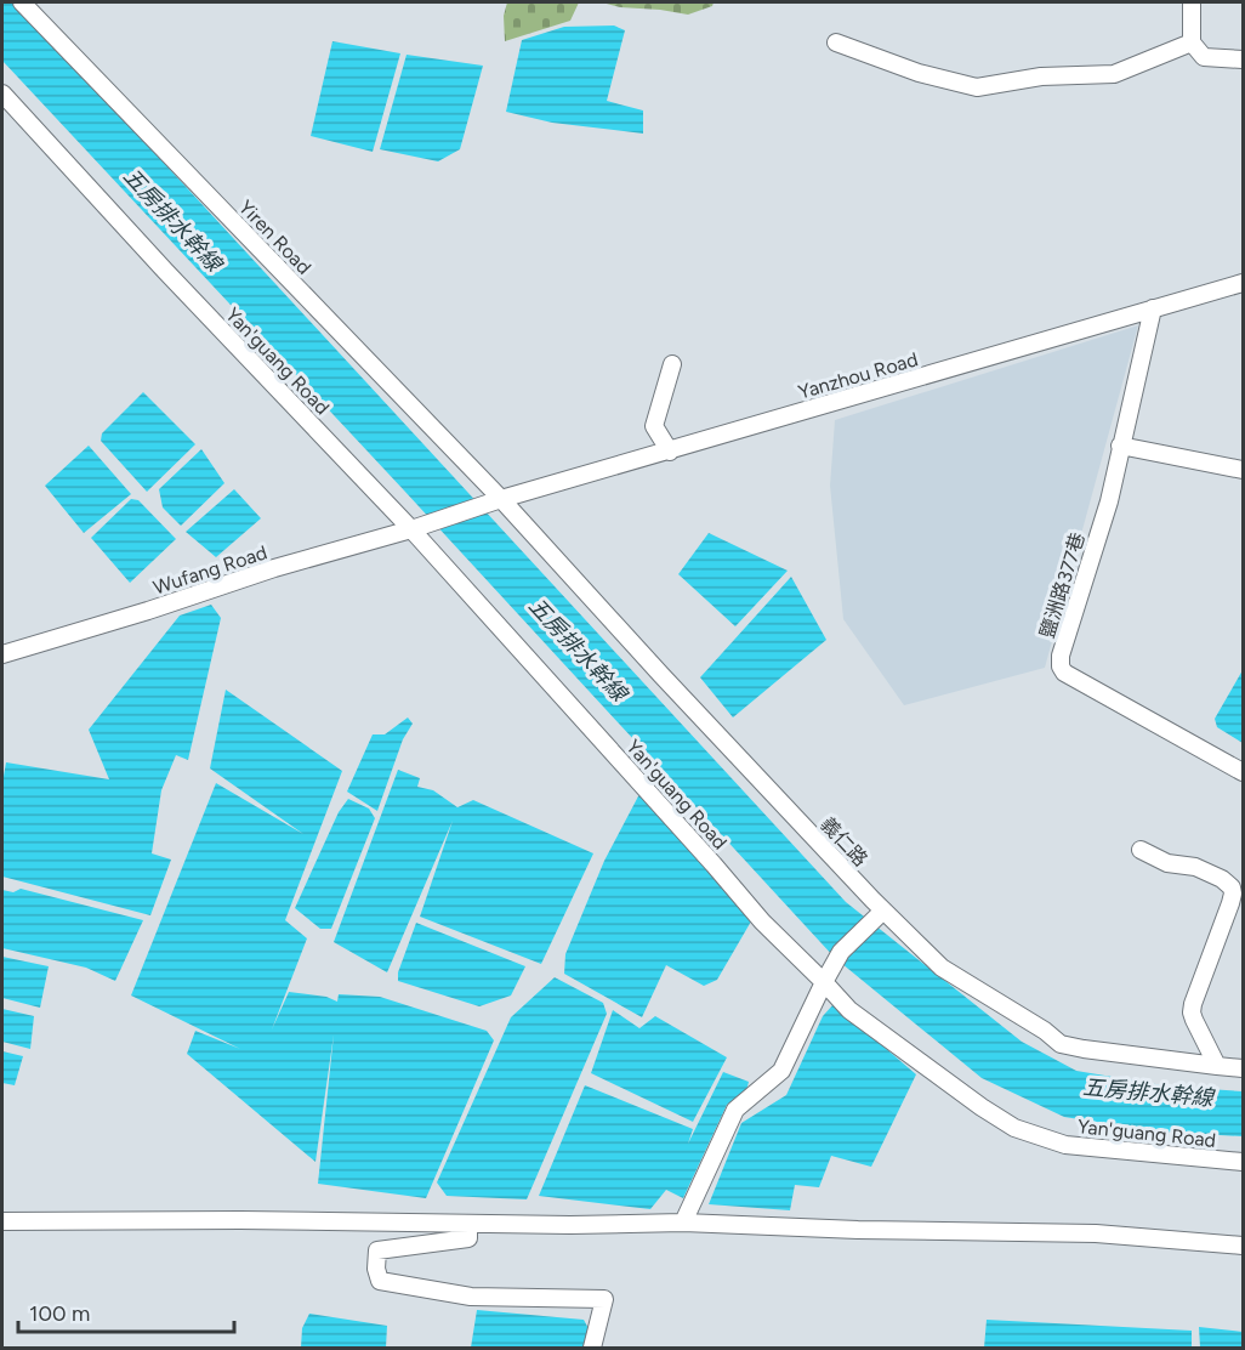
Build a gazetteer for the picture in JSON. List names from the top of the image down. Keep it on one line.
{"streets":{"street":["Yiren Road","Yan'guang Road","Yanzhou Road","Wufang Road","鹽洲路377巷","義仁路"]},"crossings":[["Yiren Road","Yanzhou Road"],["Yiren Road","義仁路"],["Yan'guang Road","Wufang Road"],["Yanzhou Road","Wufang Road"],["Yanzhou Road","鹽洲路377巷"],["Yanzhou Road","義仁路"]],"water":["五房排水幹線"],"scale_bar":"100 m"}
